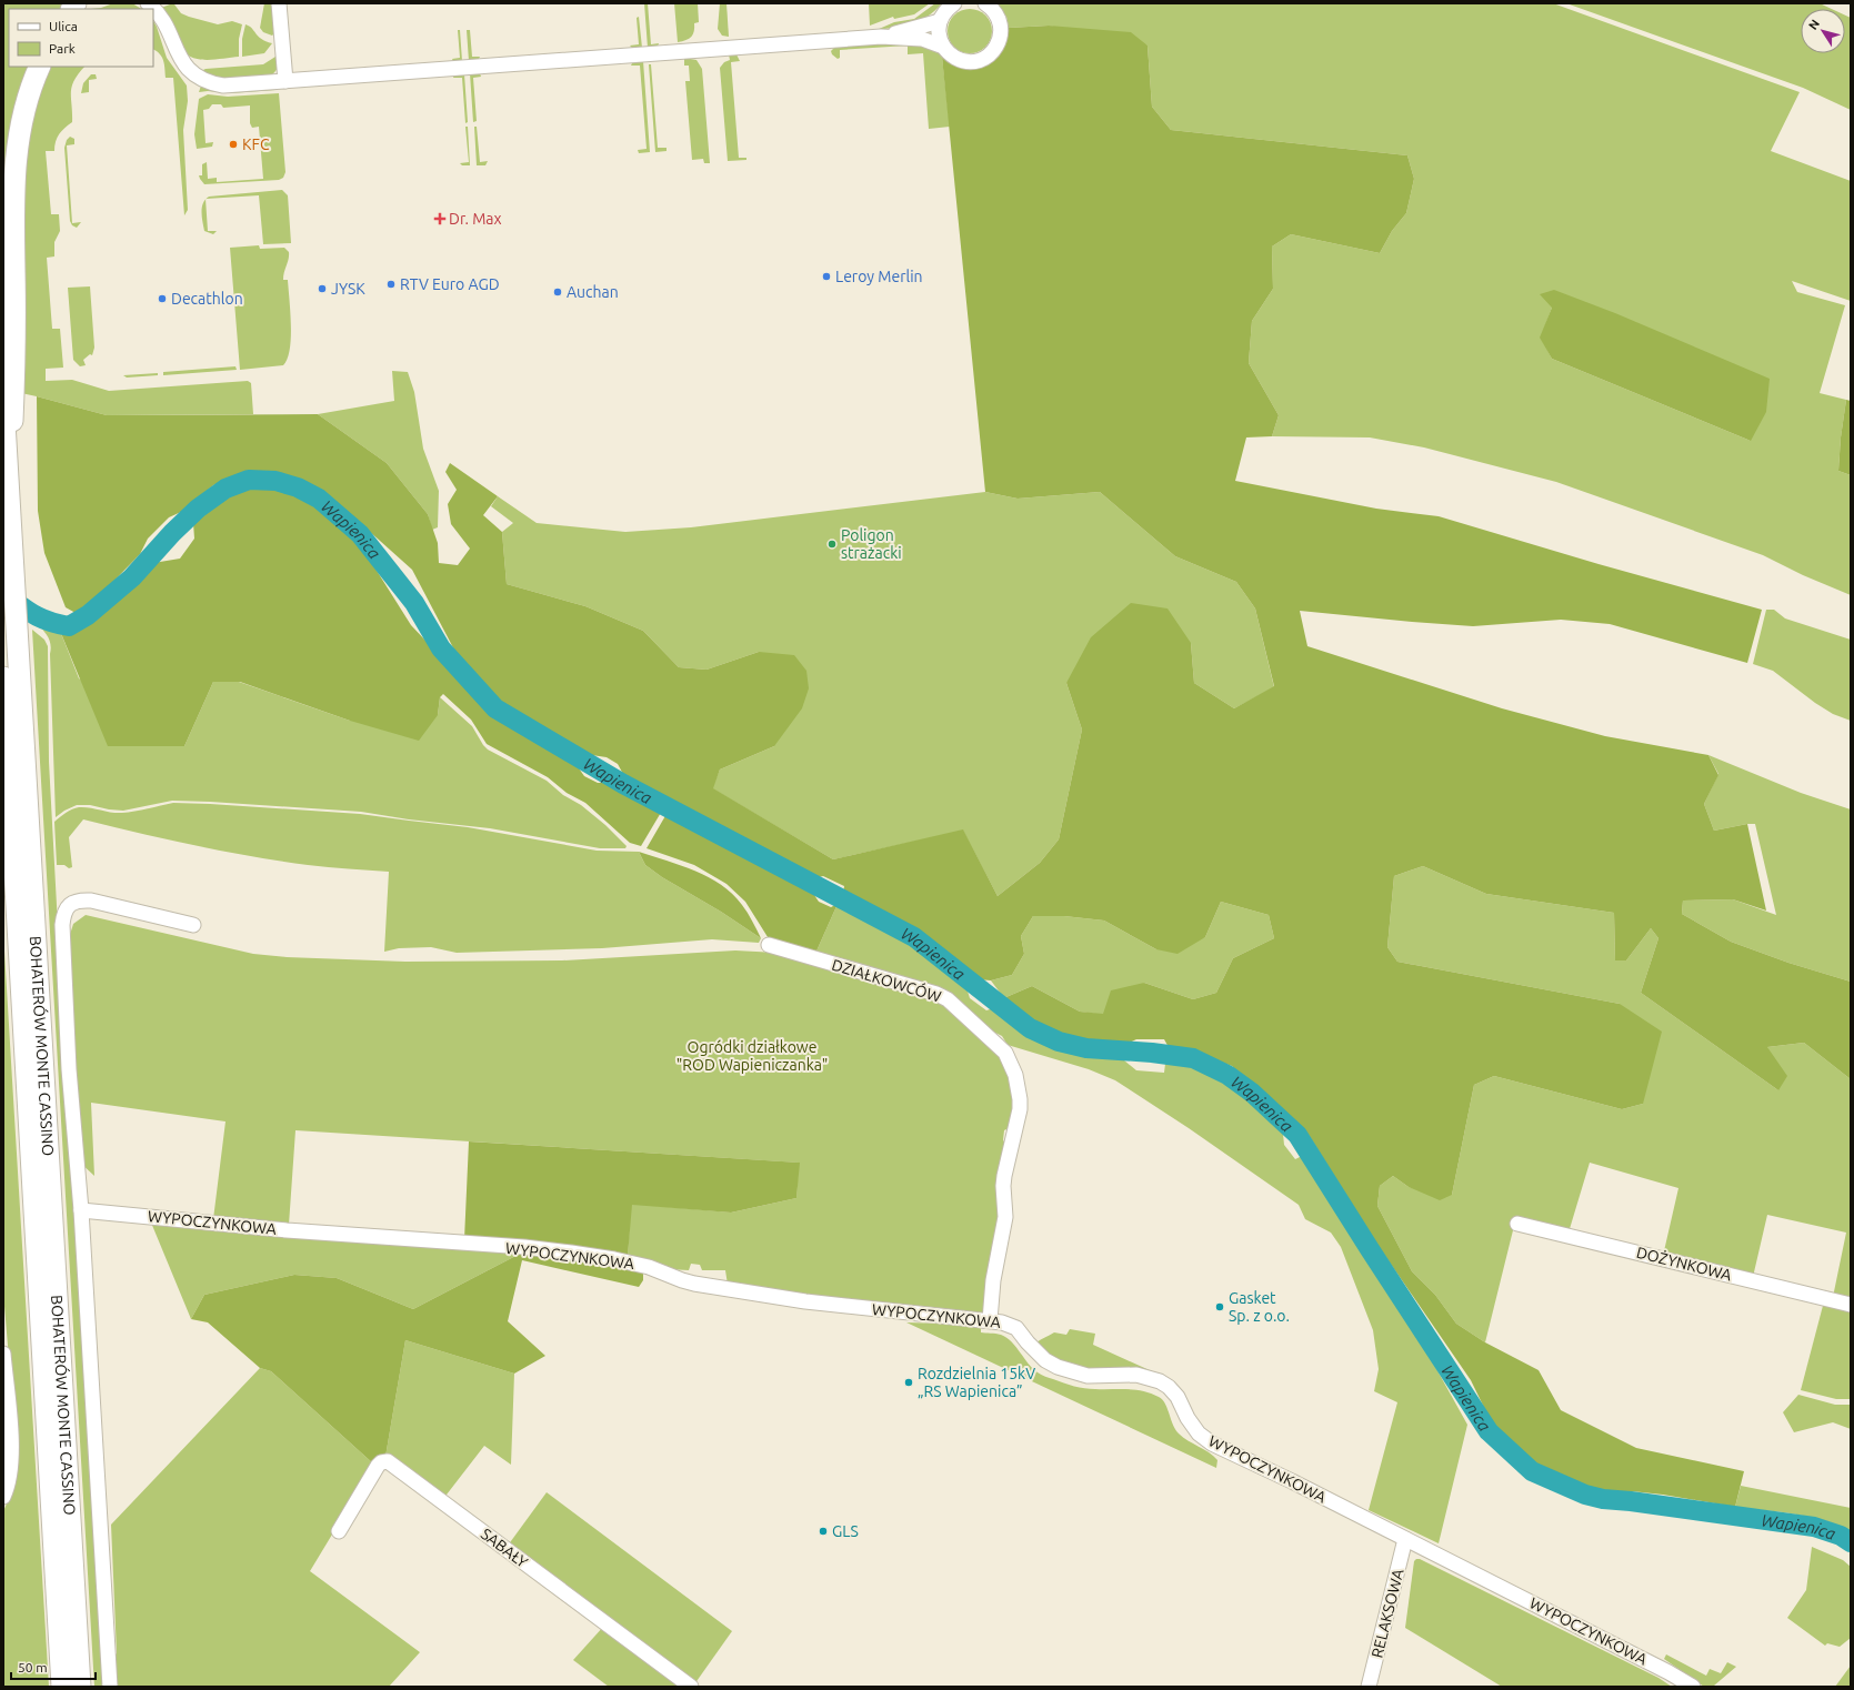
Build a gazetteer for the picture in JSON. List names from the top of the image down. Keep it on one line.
{"streets":{"highway":["BOHATERÓW MONTE CASSINO"],"street":["DZIAŁKOWCÓW","WYPOCZYNKOWA","DOŻYNKOWA","SABAŁY","RELAKSOWA"]},"crossings":[["DZIAŁKOWCÓW","WYPOCZYNKOWA"],["WYPOCZYNKOWA","RELAKSOWA"]],"water":["Wapienica"],"parks":["Ogródki działkowe \"ROD Wapieniczanka\""],"places":{"other":["KFC","Leroy Merlin","RTV Euro AGD","JYSK","Auchan","Decathlon","Poligon strażacki","Gasket Sp. z o.o.","Rozdzielnia 15kV „RS Wapienica”","GLS"],"health":["Dr. Max"]},"legend":["Ulica","Park"],"scale_bar":"50 m","north":"top left"}
